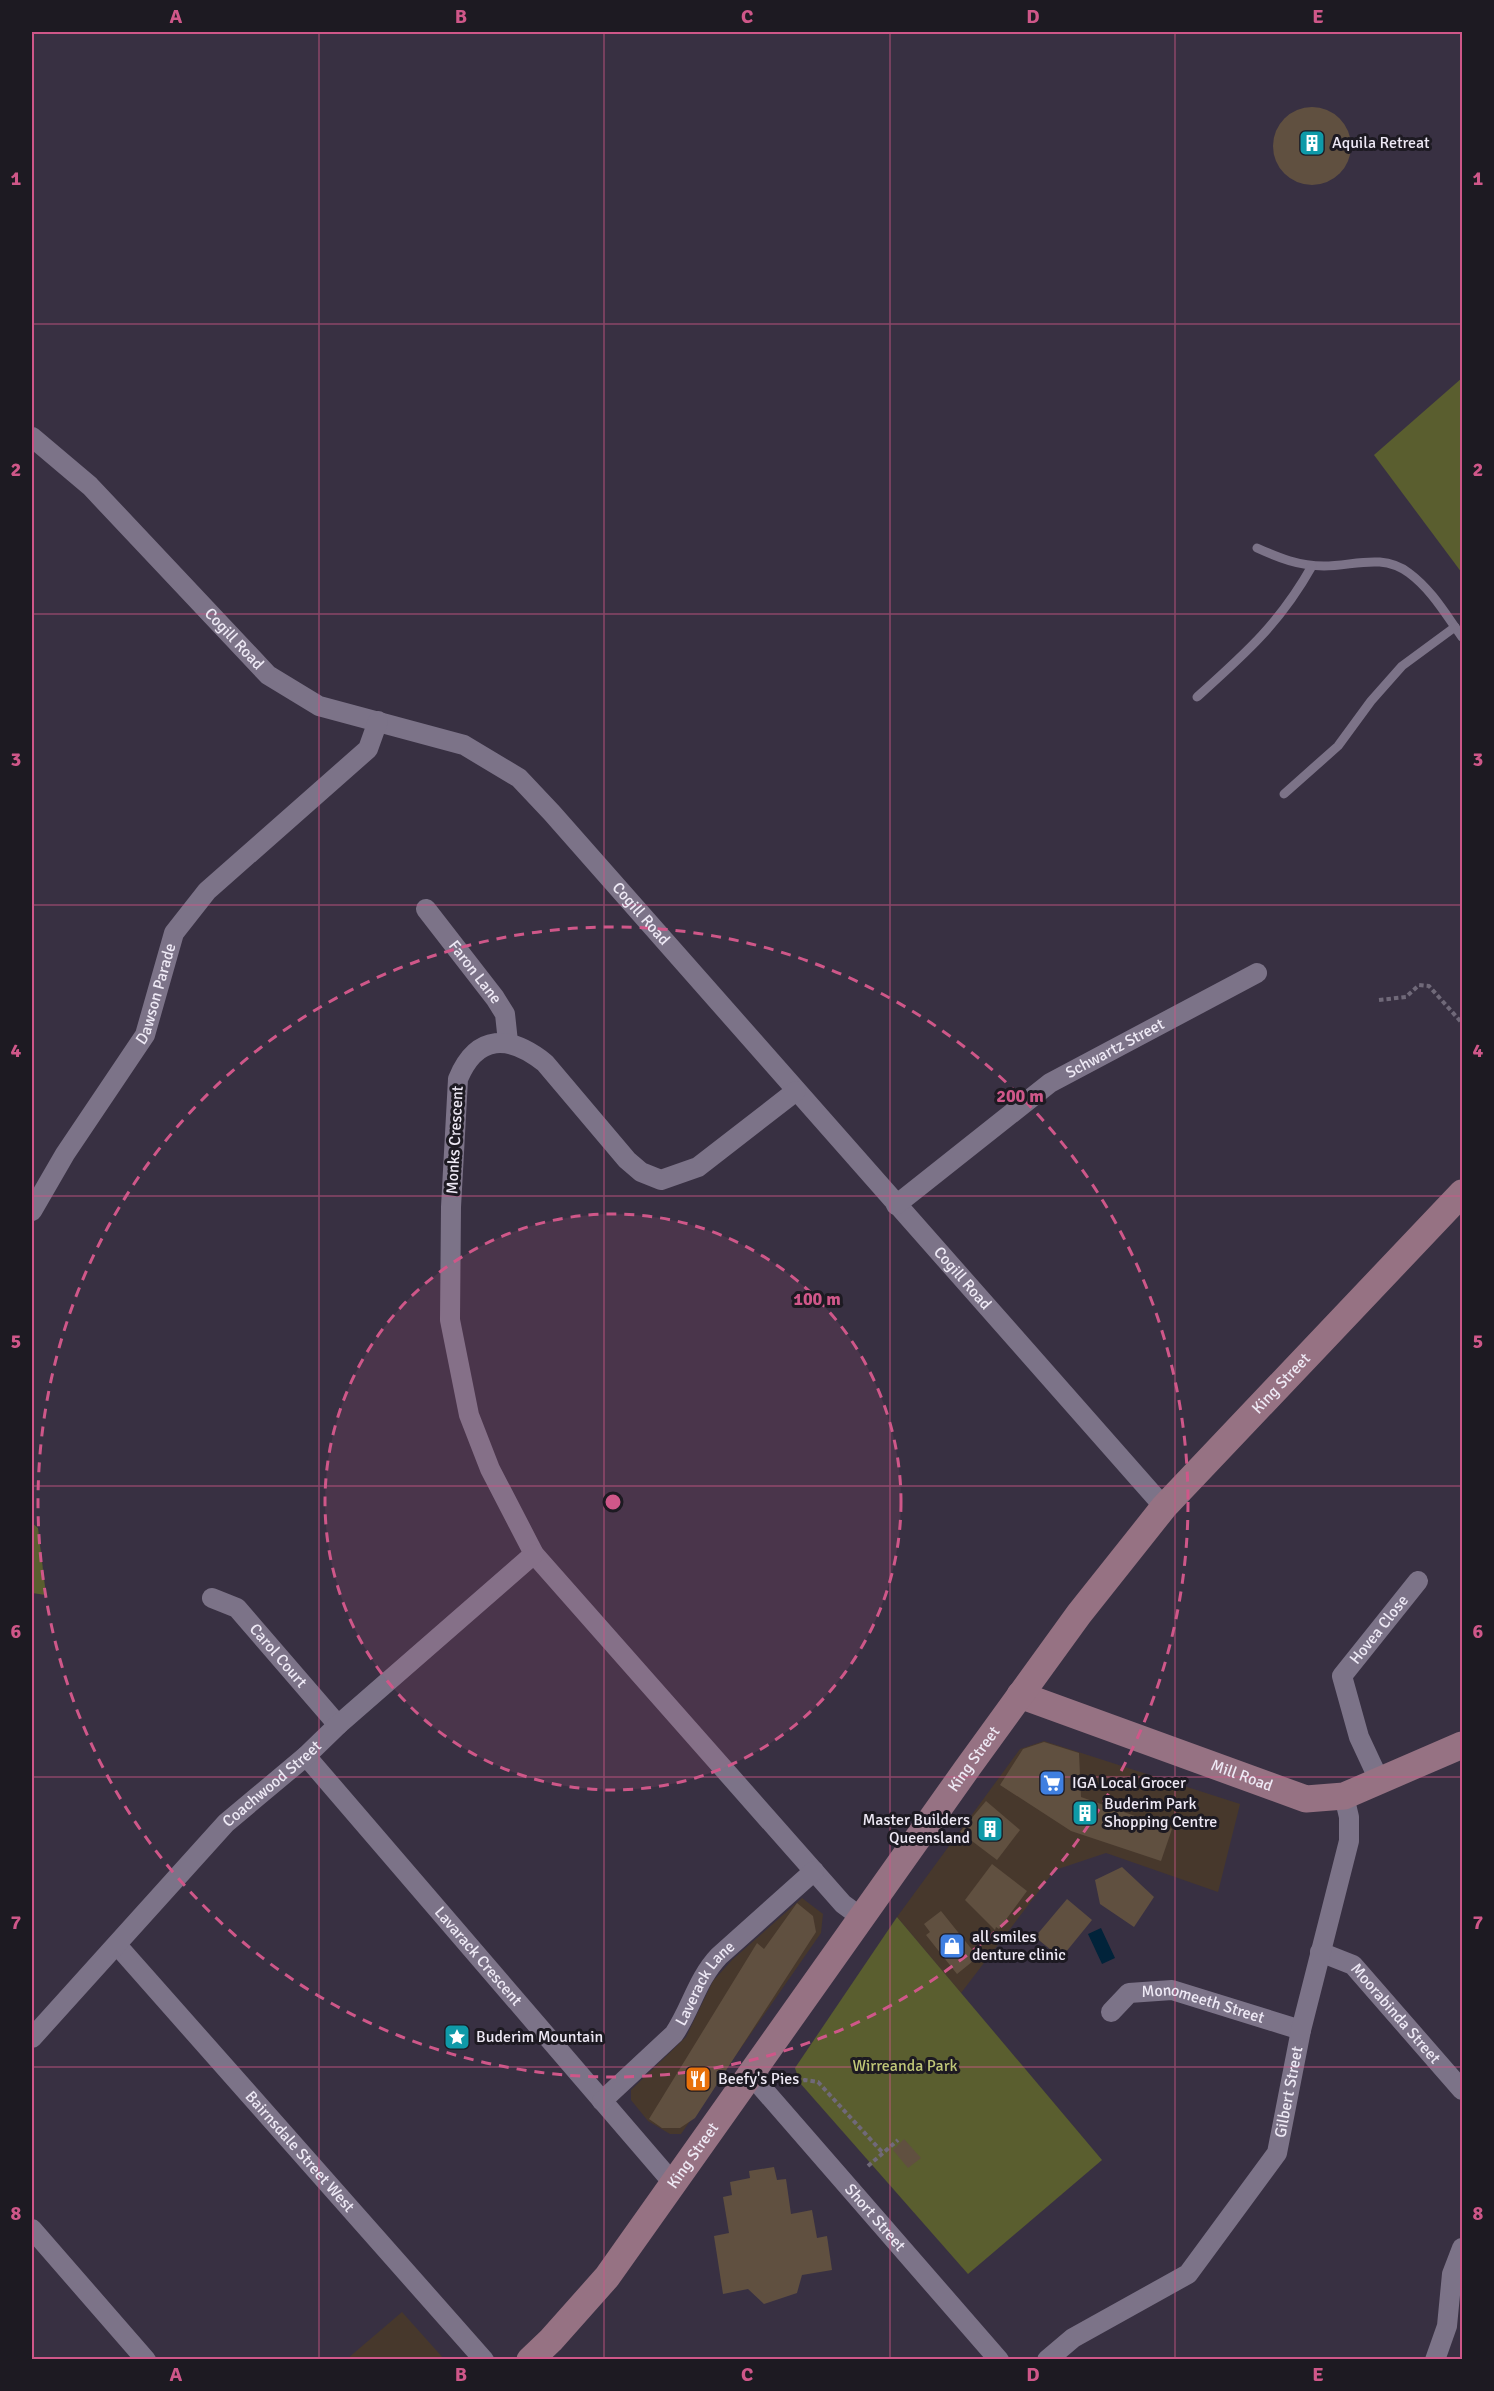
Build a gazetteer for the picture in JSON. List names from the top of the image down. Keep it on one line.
{"streets":{"main road":["King Street","Mill Road"],"street":["Cogill Road","Faron Lane","Dawson Parade","Schwartz Street","Monks Crescent","Hovea Close","Carol Court","Coachwood Street","Lavarack Crescent","Laverack Lane","Monomeeth Street","Moorabinda Street","Gilbert Street","Bairnsdale Street West","Short Street"]},"crossings":[["Cogill Road","Dawson Parade"],["Cogill Road","Schwartz Street"],["Cogill Road","King Street"],["Faron Lane","Monks Crescent"],["Monks Crescent","Coachwood Street"],["King Street","Mill Road"],["King Street","Lavarack Crescent"],["King Street","Short Street"],["Hovea Close","Mill Road"],["Carol Court","Coachwood Street"],["Mill Road","Gilbert Street"],["Coachwood Street","Lavarack Crescent"],["Coachwood Street","Bairnsdale Street West"],["Lavarack Crescent","Laverack Lane"],["Monomeeth Street","Gilbert Street"],["Moorabinda Street","Gilbert Street"]],"parks":["Wirreanda Park"],"places":{"building":["Aquila Retreat","Buderim Park Shopping Centre","Master Builders Queensland"],"supermarket":["IGA Local Grocer"],"shop":["all smiles denture clinic"],"place":["Buderim Mountain"],"restaurant":["Beefy's Pies"]},"grid":{"columns":["A","B","C","D","E"],"rows":["1","2","3","4","5","6","7","8"]},"rings":["200 m","100 m"]}
